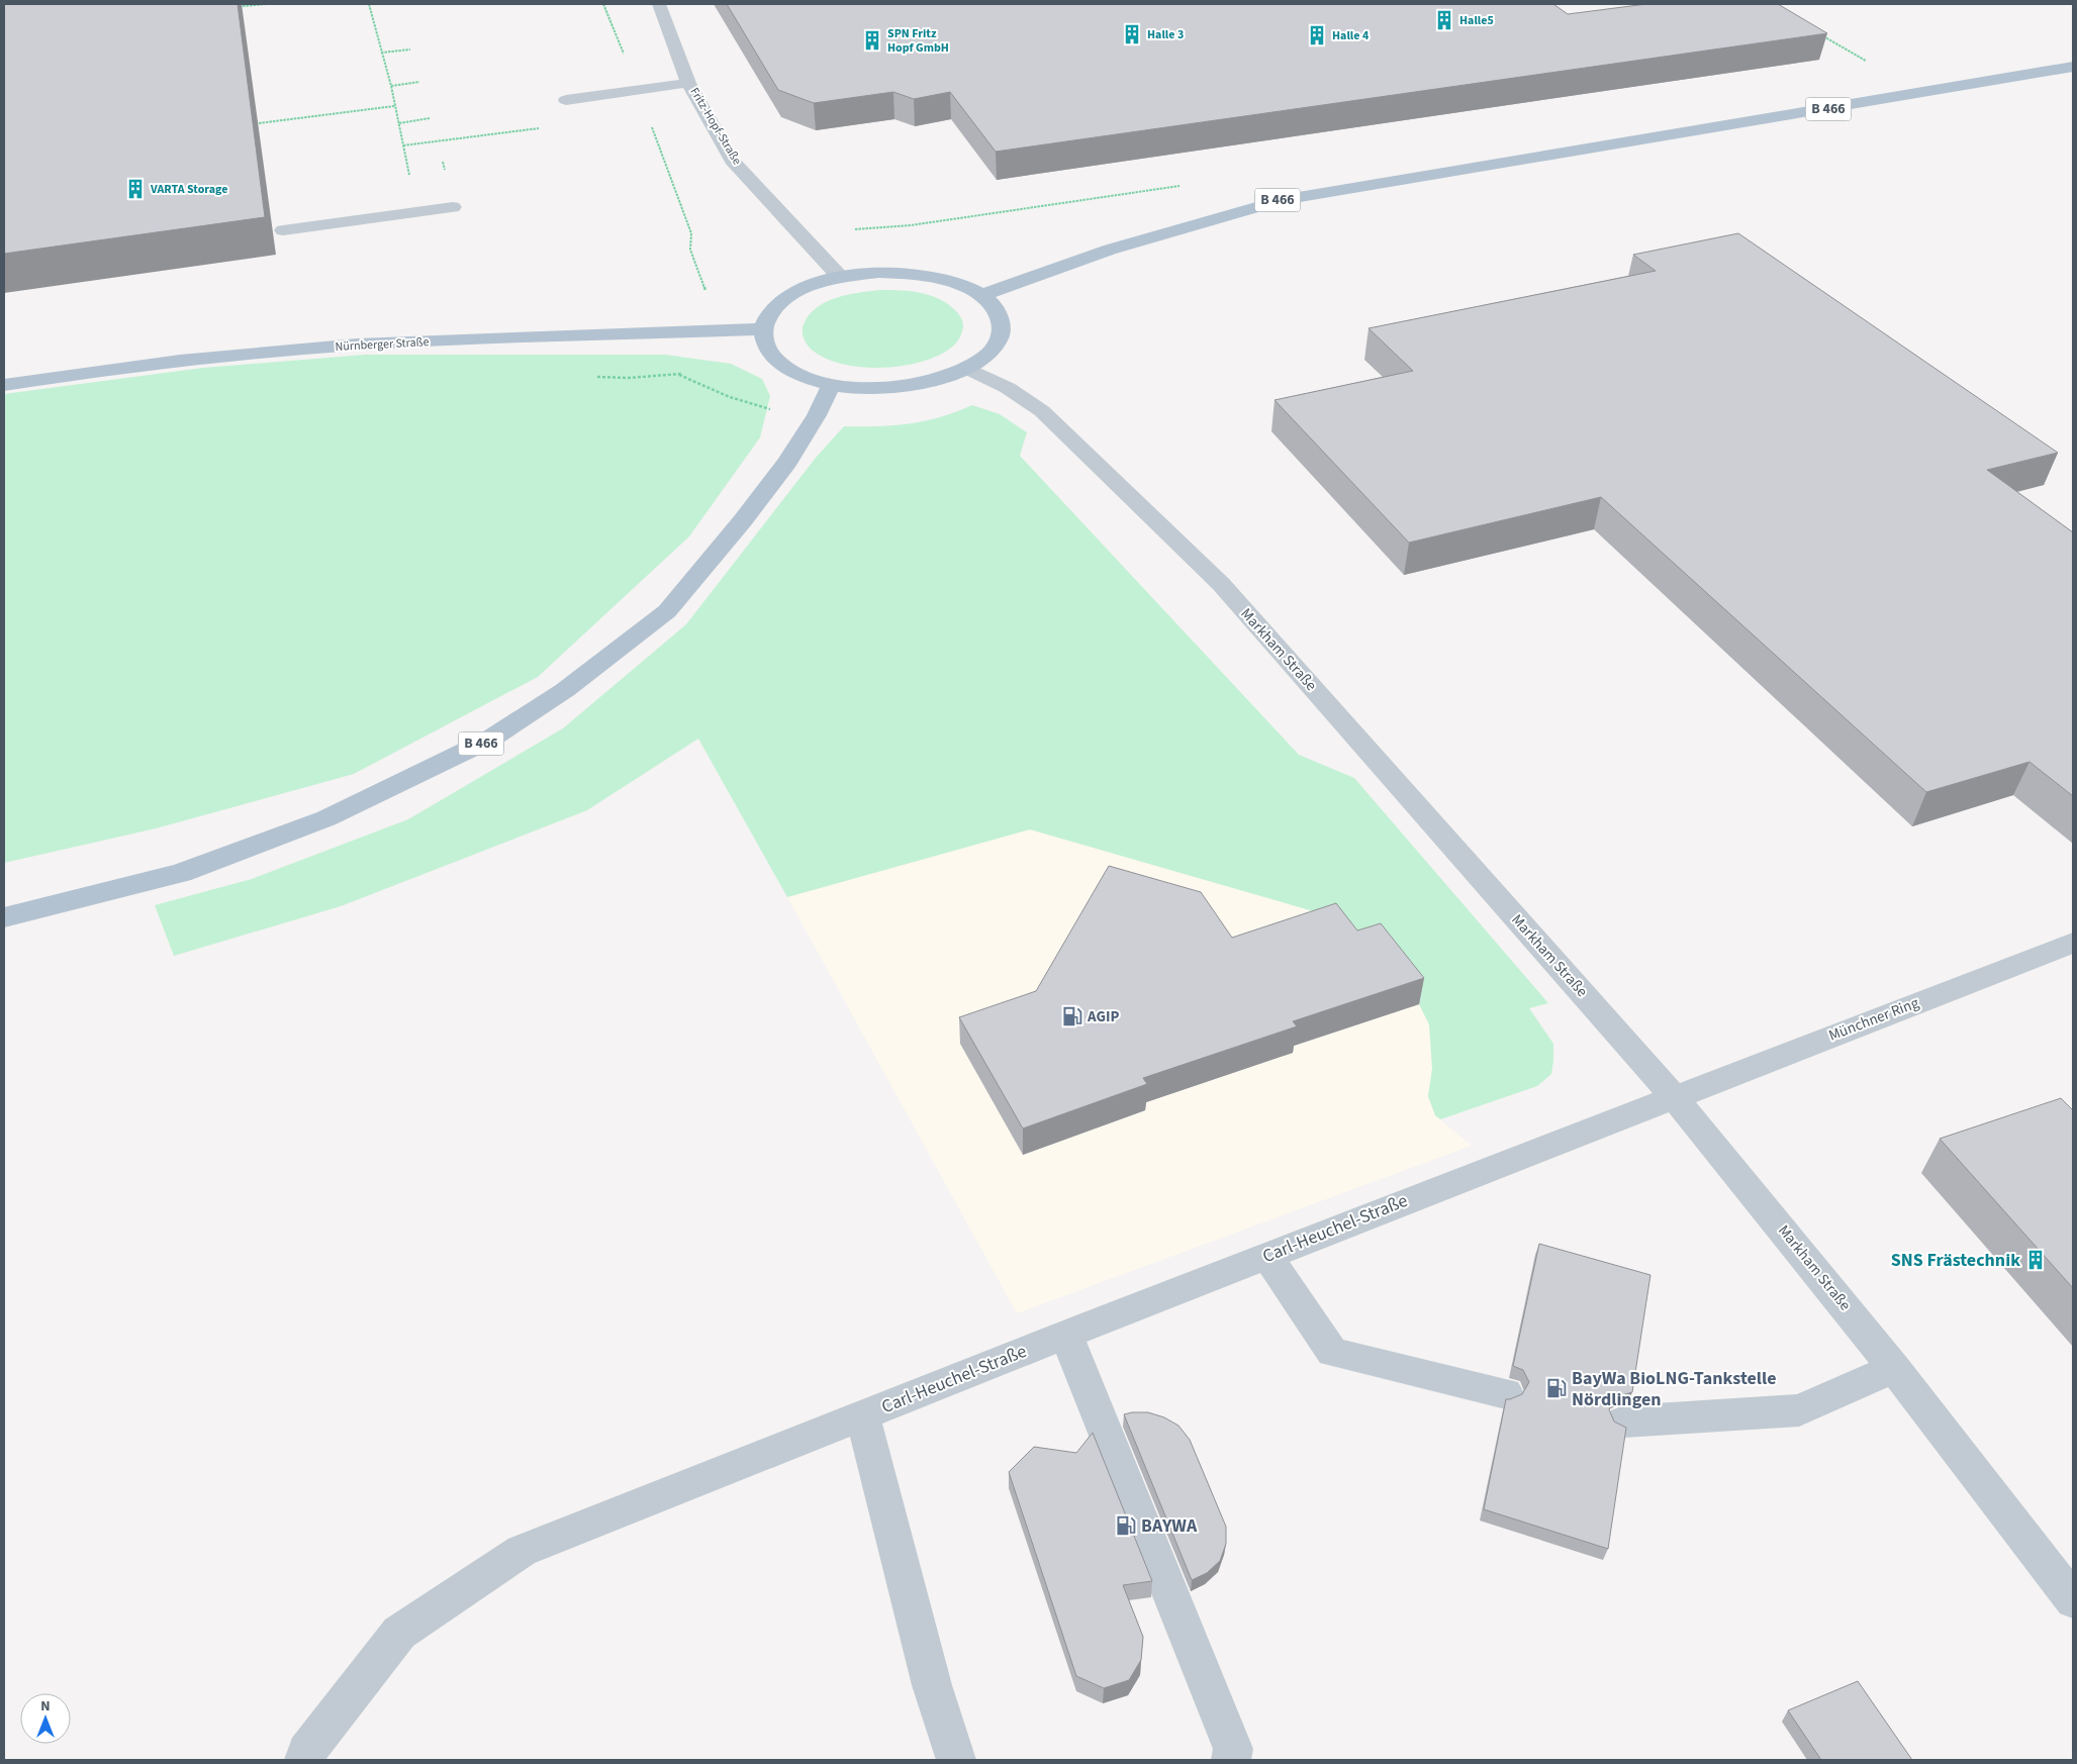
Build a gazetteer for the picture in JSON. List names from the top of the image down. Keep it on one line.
{"streets":{"main road":["B 466","Nürnberger Straße"],"street":["Fritz-Hopf-Straße","Markham Straße","Münchner Ring","Carl-Heuchel-Straße"]},"crossings":[["Markham Straße","Münchner Ring"],["Markham Straße","Carl-Heuchel-Straße"],["Münchner Ring","Carl-Heuchel-Straße"]],"places":{"building":["Halle5","Halle 3","Halle 4","SPN Fritz Hopf GmbH","VARTA Storage","SNS Frästechnik"],"fuel station":["AGIP","BayWa BioLNG-Tankstelle Nördlingen","BAYWA"]},"north":"top"}
